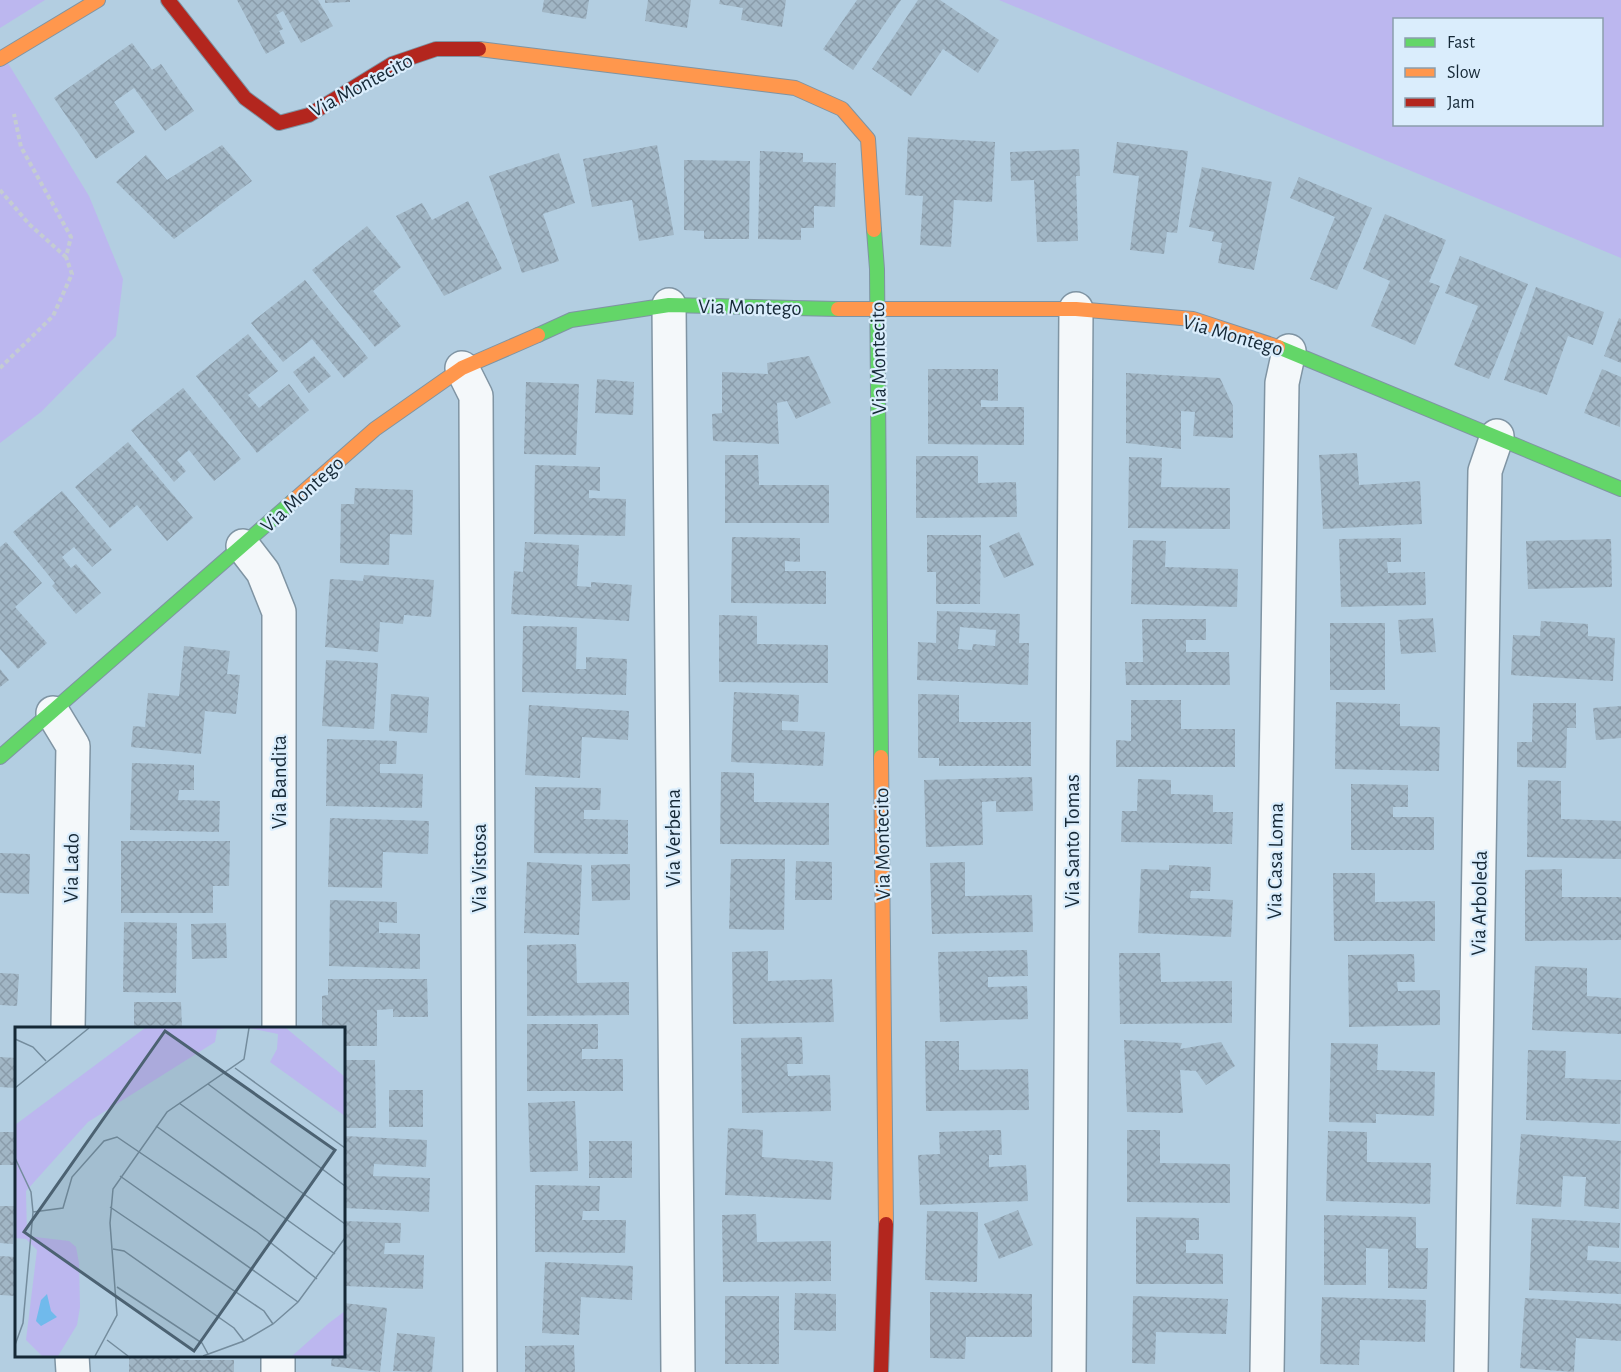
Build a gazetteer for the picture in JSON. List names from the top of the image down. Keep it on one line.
{"streets":{"street":["Via Montecito","Via Montego","Via Bandita","Via Verbena","Via Santo Tomas","Via Casa Loma","Via Lado","Via Vistosa","Via Arboleda"]},"crossings":[["Via Montecito","Via Montego"],["Via Montego","Via Bandita"],["Via Montego","Via Verbena"],["Via Montego","Via Santo Tomas"],["Via Montego","Via Casa Loma"],["Via Montego","Via Lado"],["Via Montego","Via Vistosa"],["Via Montego","Via Arboleda"]],"legend":["Fast","Slow","Jam"]}
